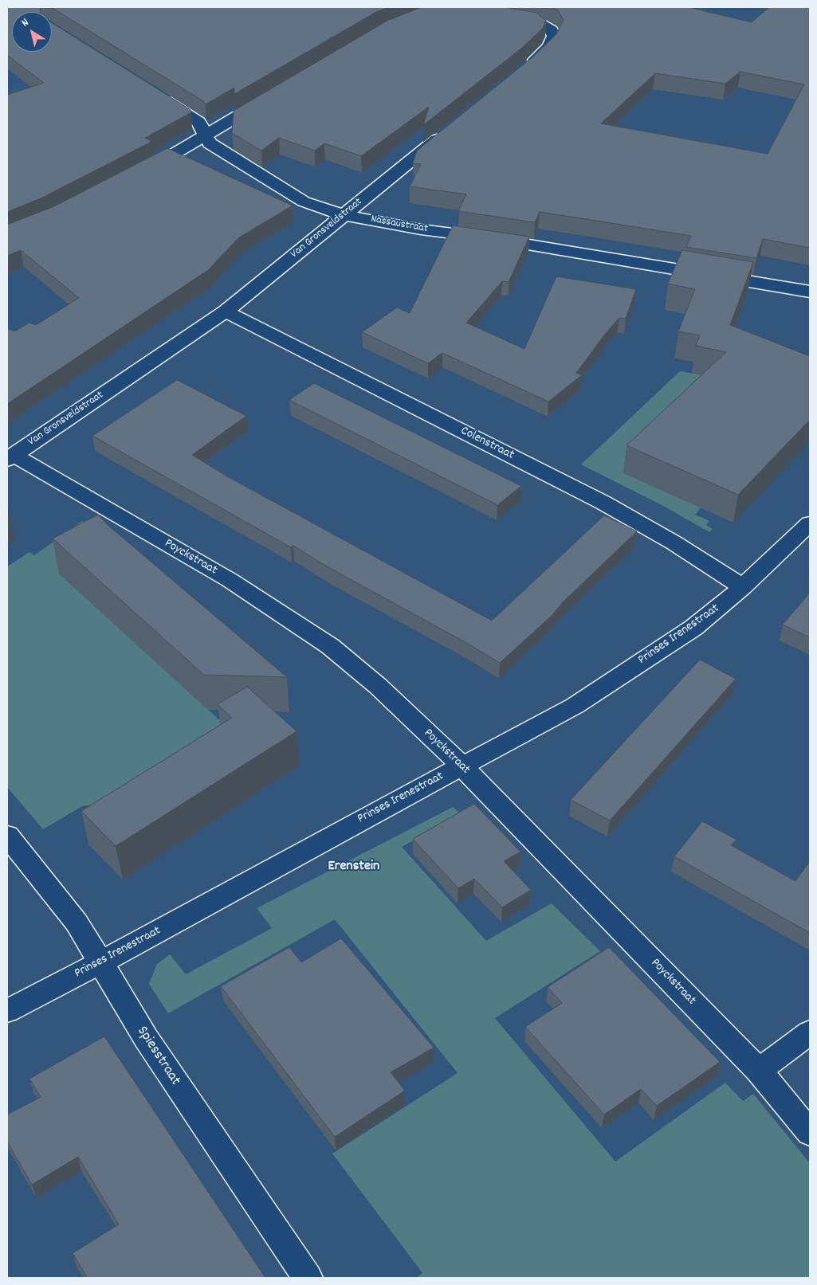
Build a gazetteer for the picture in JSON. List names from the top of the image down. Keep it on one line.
{"streets":{"street":["Nassaustraat","Van Gronsveldstraat","Colenstraat","Poyckstraat","Prinses Irenestraat","Spiesstraat"]},"crossings":[["Nassaustraat","Van Gronsveldstraat"],["Van Gronsveldstraat","Colenstraat"],["Van Gronsveldstraat","Poyckstraat"],["Colenstraat","Prinses Irenestraat"],["Poyckstraat","Prinses Irenestraat"],["Prinses Irenestraat","Spiesstraat"]],"districts":["Erenstein"],"north":"top left"}
